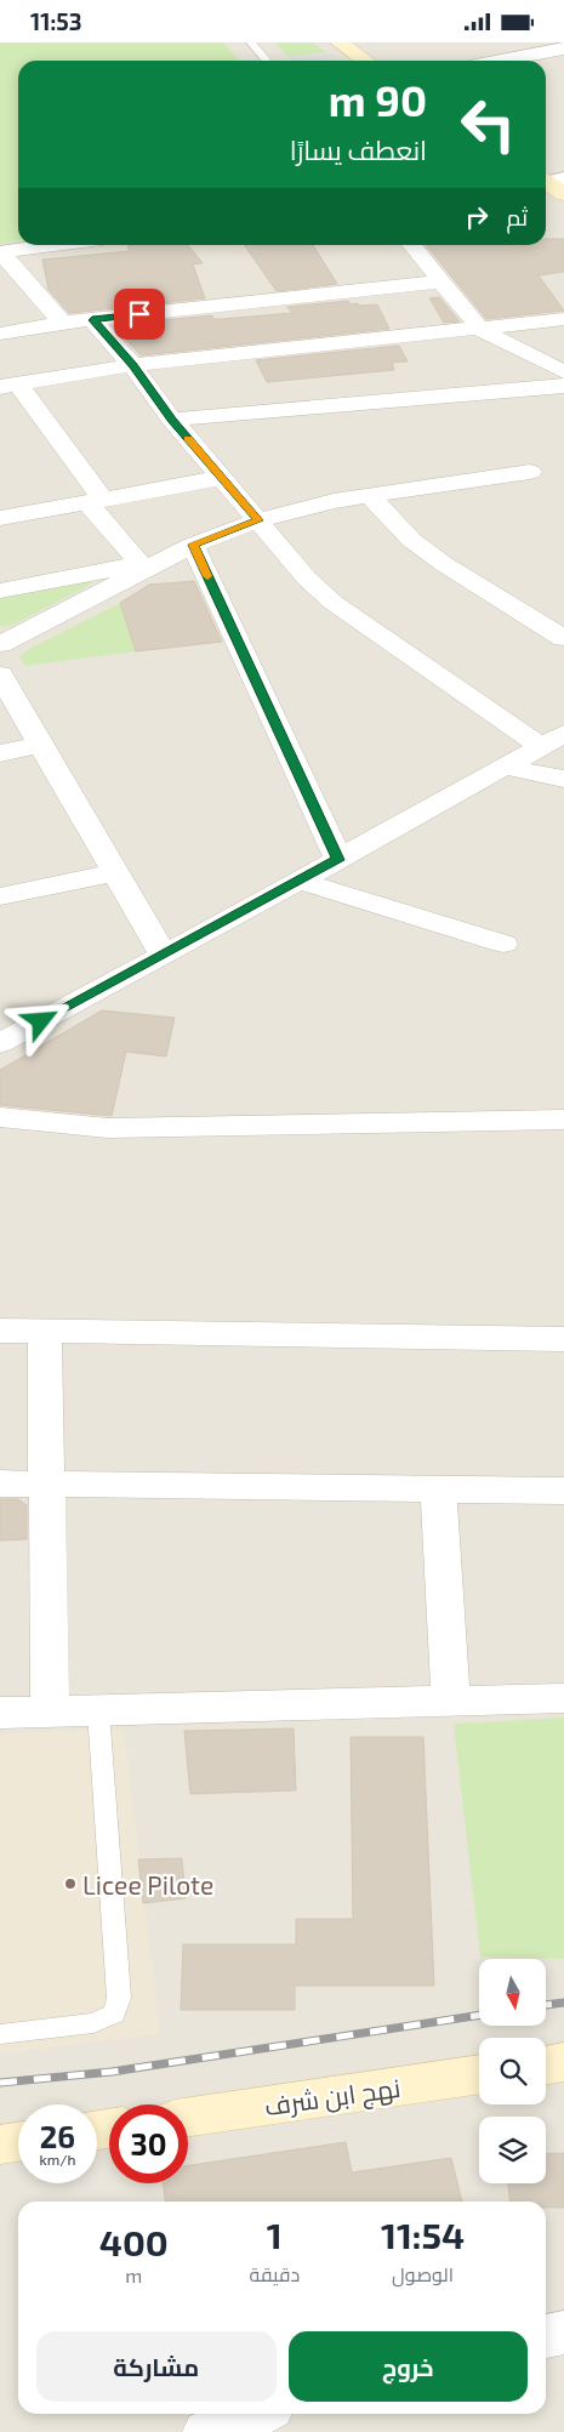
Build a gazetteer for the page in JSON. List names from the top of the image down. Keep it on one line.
{"streets":{"main road":["نهج ابن شرف"]},"places":["Licee Pilote"],"north":"bottom","page":{"status":"11:53","turn":["90 m","انعطف يسارًا"],"then":"ثم","speed":"26 km/h","limit":"30","eta":["11:54","الوصول","1","دقيقة","400","m"],"buttons":["خروج","مشاركة"]}}
